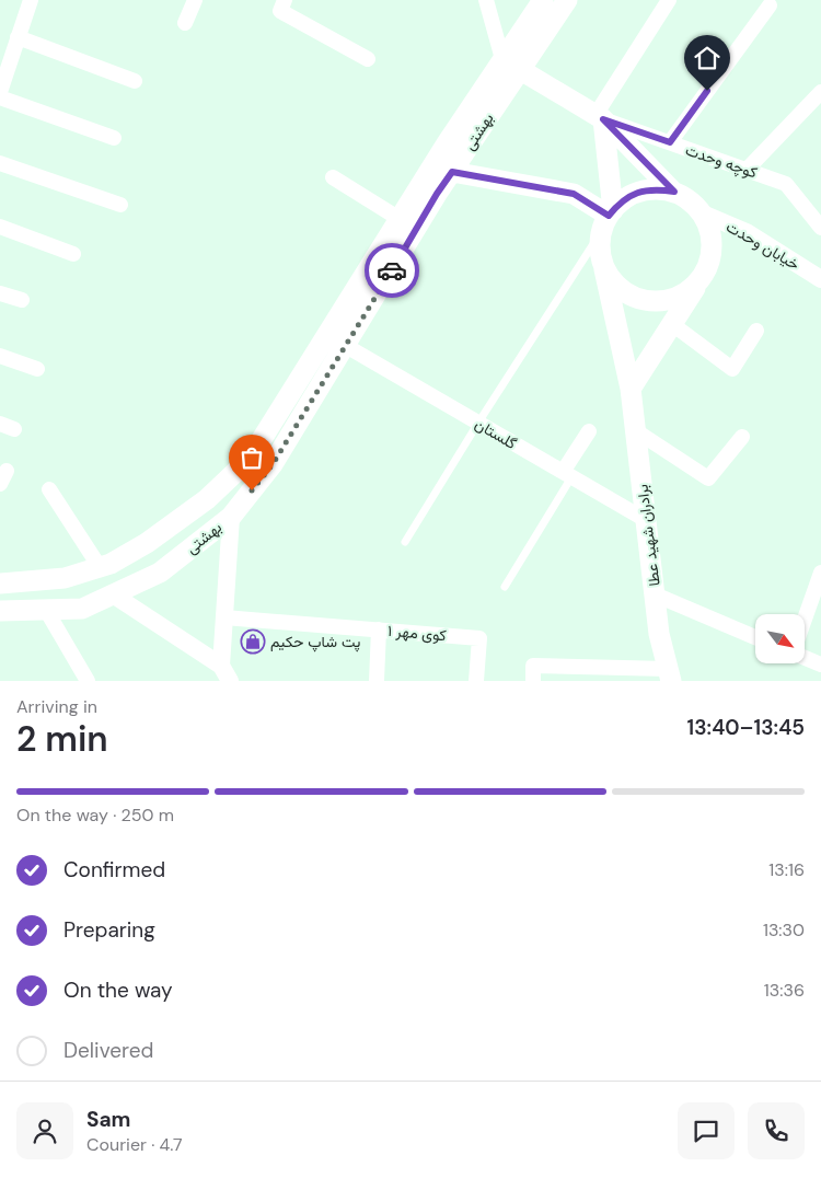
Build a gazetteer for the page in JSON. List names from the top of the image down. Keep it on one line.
{"streets":{"main road":["بهشتی","برادران شهید عطا"],"street":["کوچه وحدت","خیابان وحدت","گلستان","کوی مهر ۱"]},"crossings":[["بهشتی","گلستان"],["خیابان وحدت","برادران شهید عطا"],["گلستان","برادران شهید عطا"]],"places":{"shop":["پت شاپ حکیم"]},"north":"bottom right","page":{"heading":["2 min","Arriving in","13:40–13:45"],"panel":["Sam","Courier · 4.7"],"bar":"On the way · 250 m","list":[["Confirmed","13:16"],["Preparing","13:30"],["On the way","13:36"],"Delivered"]}}
